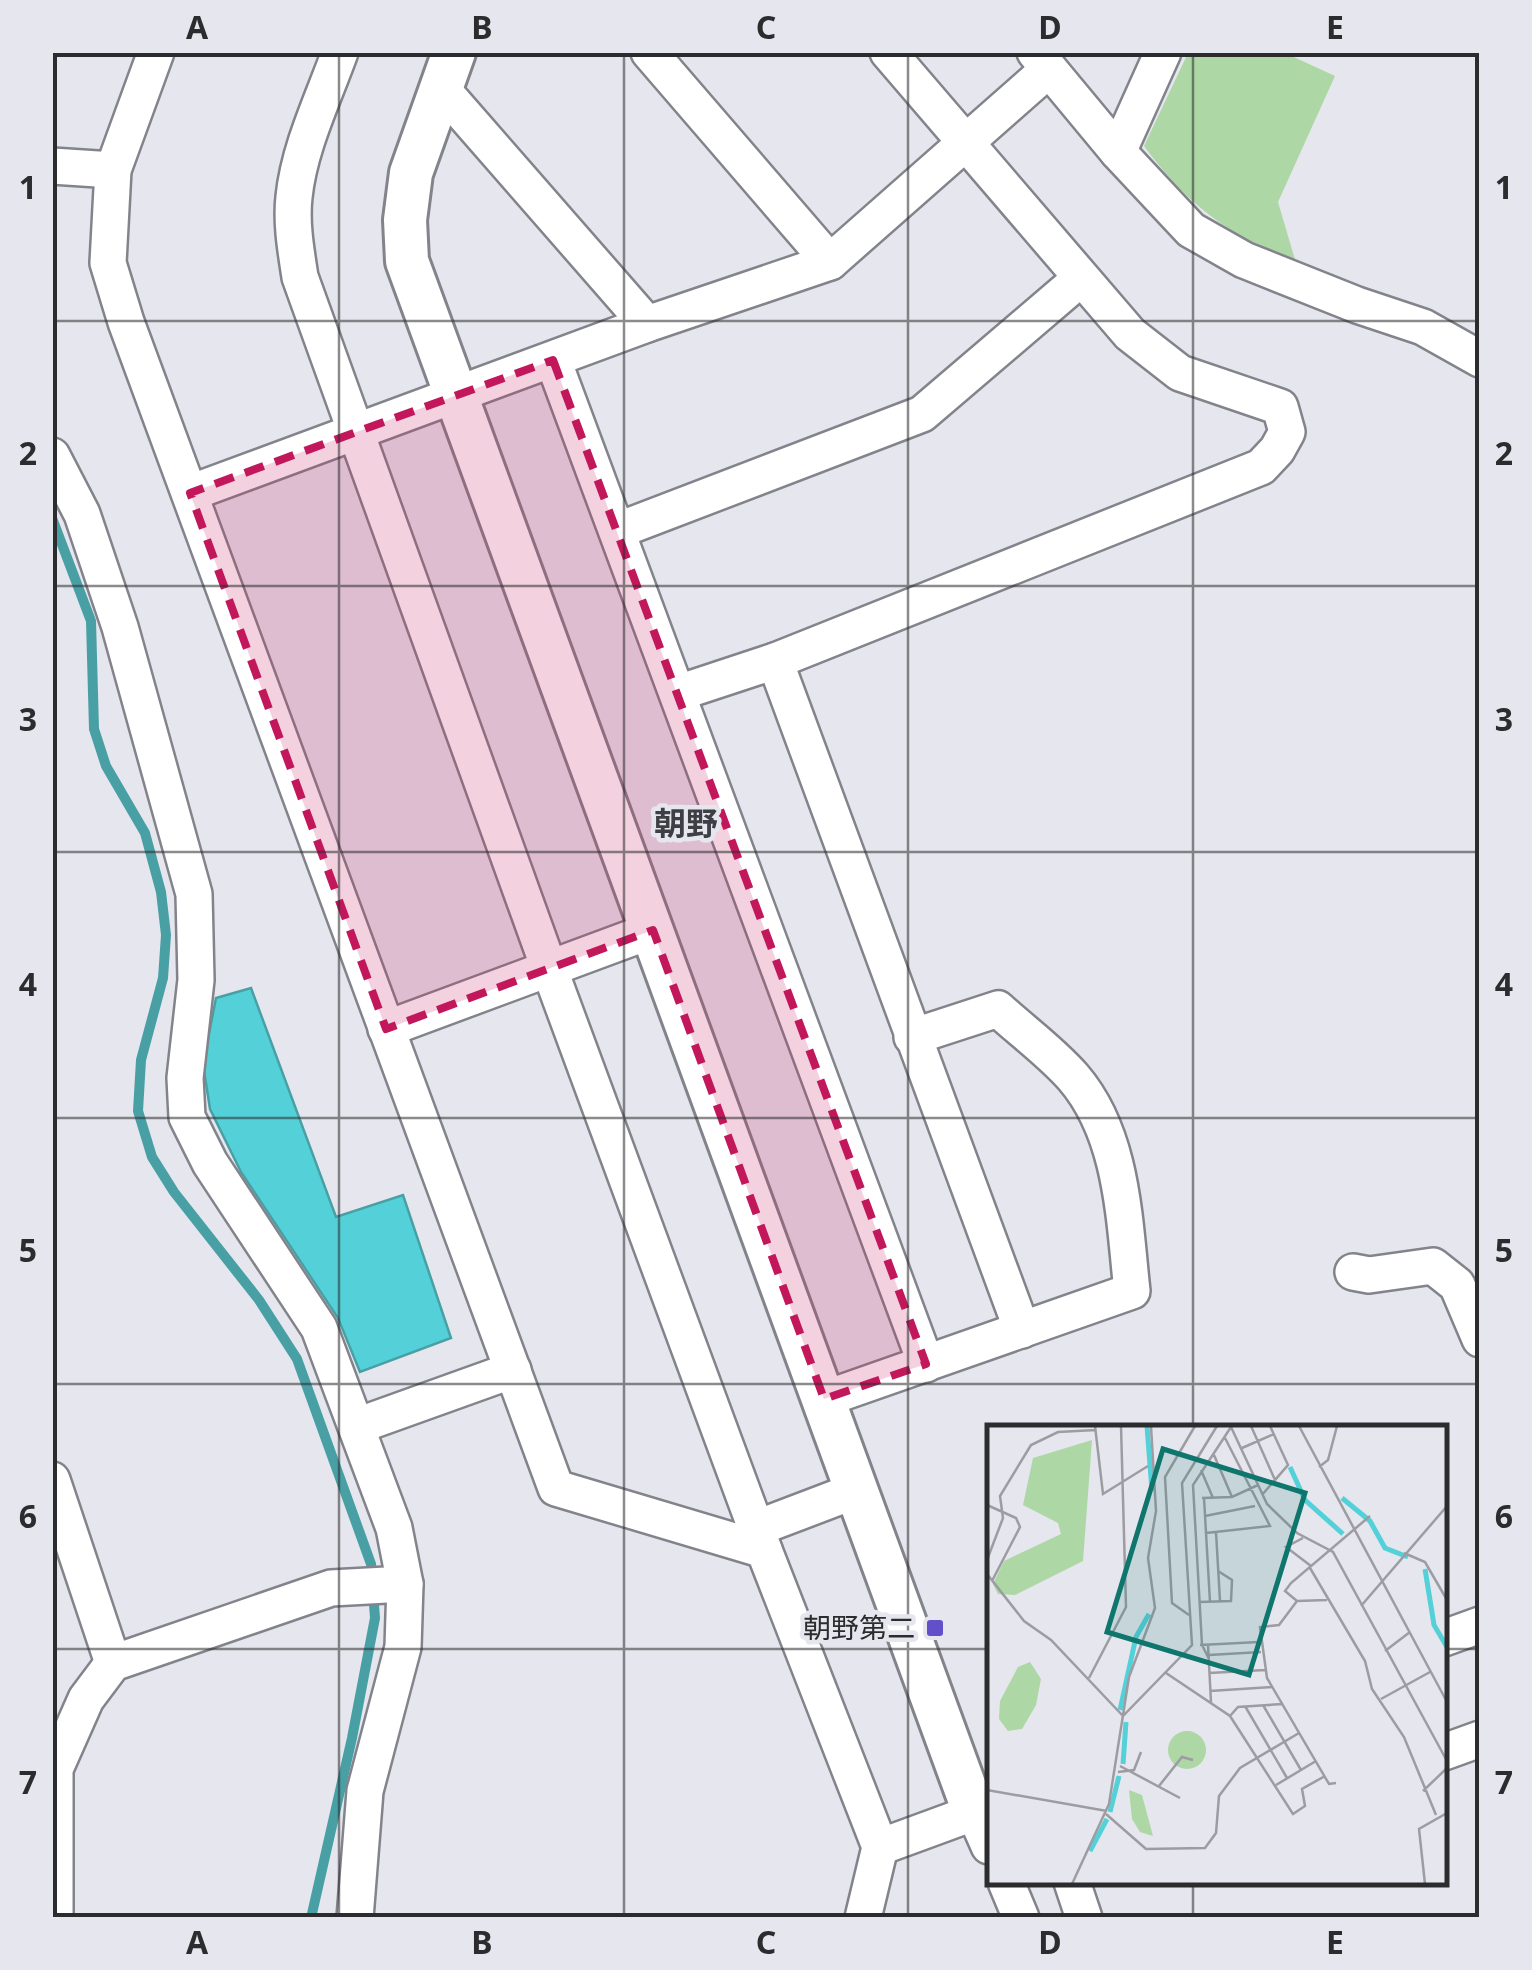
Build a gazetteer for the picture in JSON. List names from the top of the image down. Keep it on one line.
{"districts":["朝野"],"places":{"transit":["朝野第二"]},"grid":{"columns":["A","B","C","D","E"],"rows":["1","2","3","4","5","6","7"]}}
